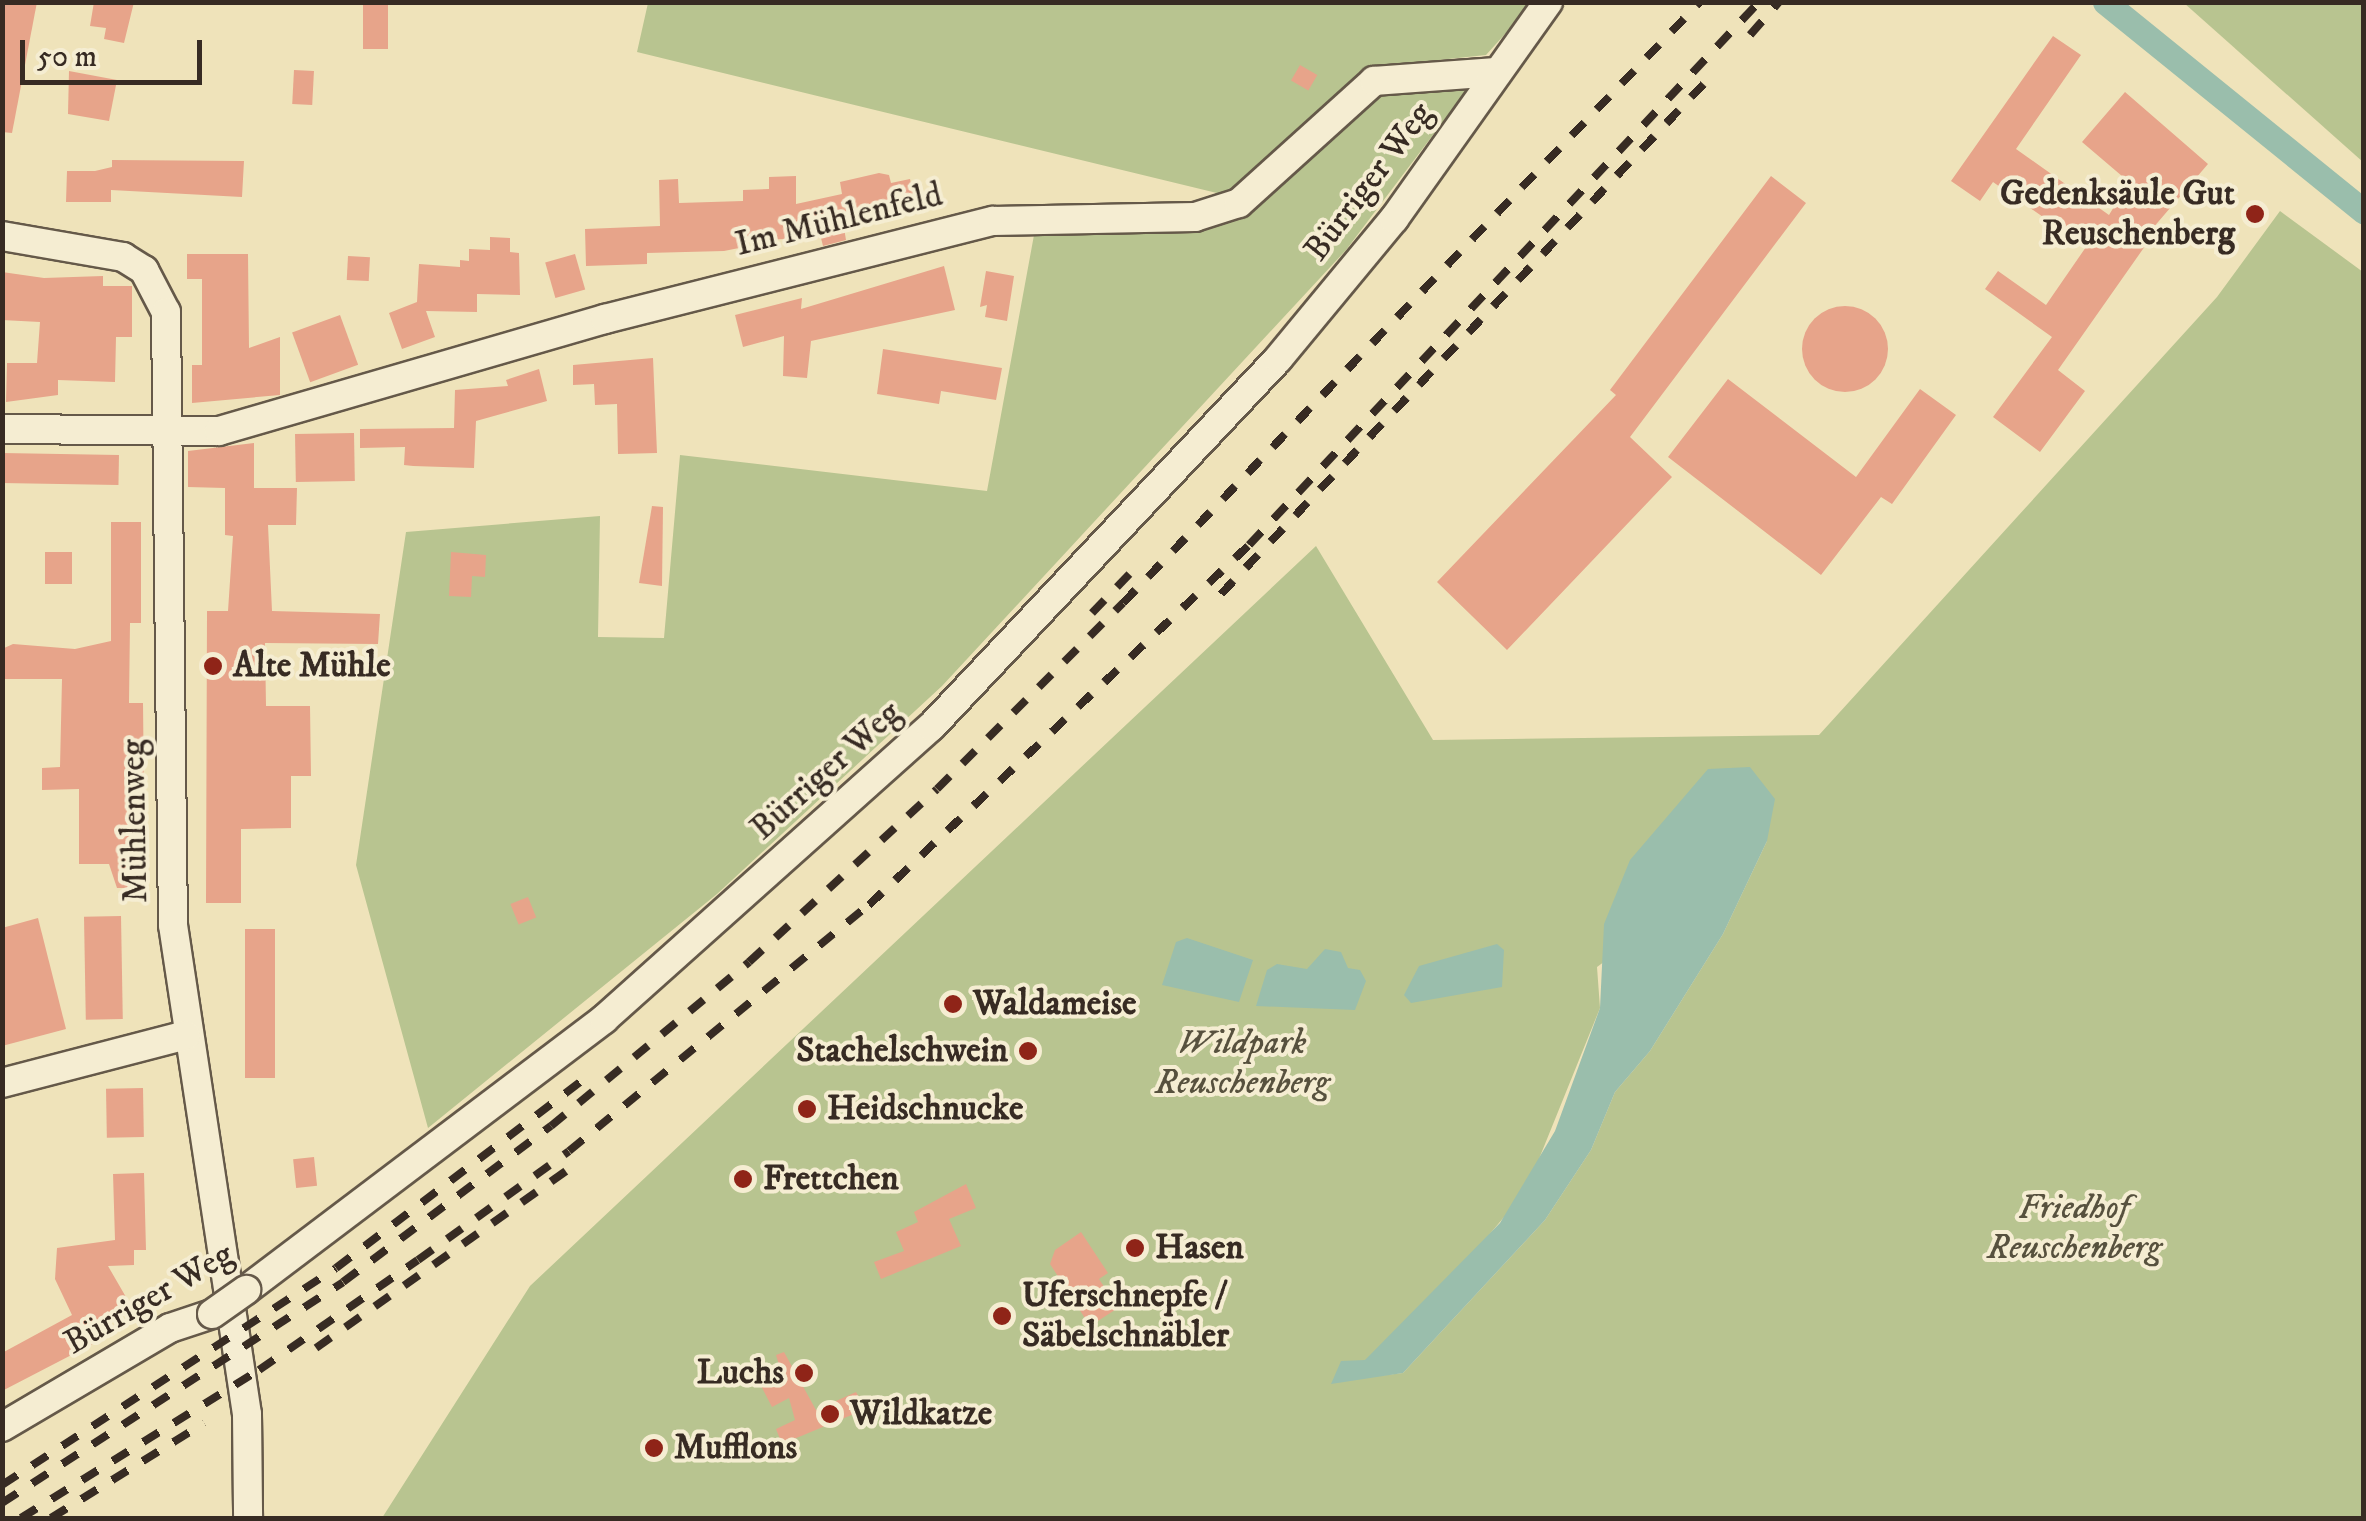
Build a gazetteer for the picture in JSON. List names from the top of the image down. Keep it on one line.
{"streets":{"street":["Bürriger Weg","Im Mühlenfeld","Mühlenweg"]},"crossings":[["Bürriger Weg","Im Mühlenfeld"],["Im Mühlenfeld","Mühlenweg"]],"parks":["Wildpark Reuschenberg","Friedhof Reuschenberg"],"places":["Gedenksäule Gut Reuschenberg","Alte Mühle","Waldameise","Stachelschwein","Heidschnucke","Frettchen","Hasen","Uferschnepfe / Säbelschnäbler","Luchs","Wildkatze","Mufflons"],"scale_bar":"50 m"}
